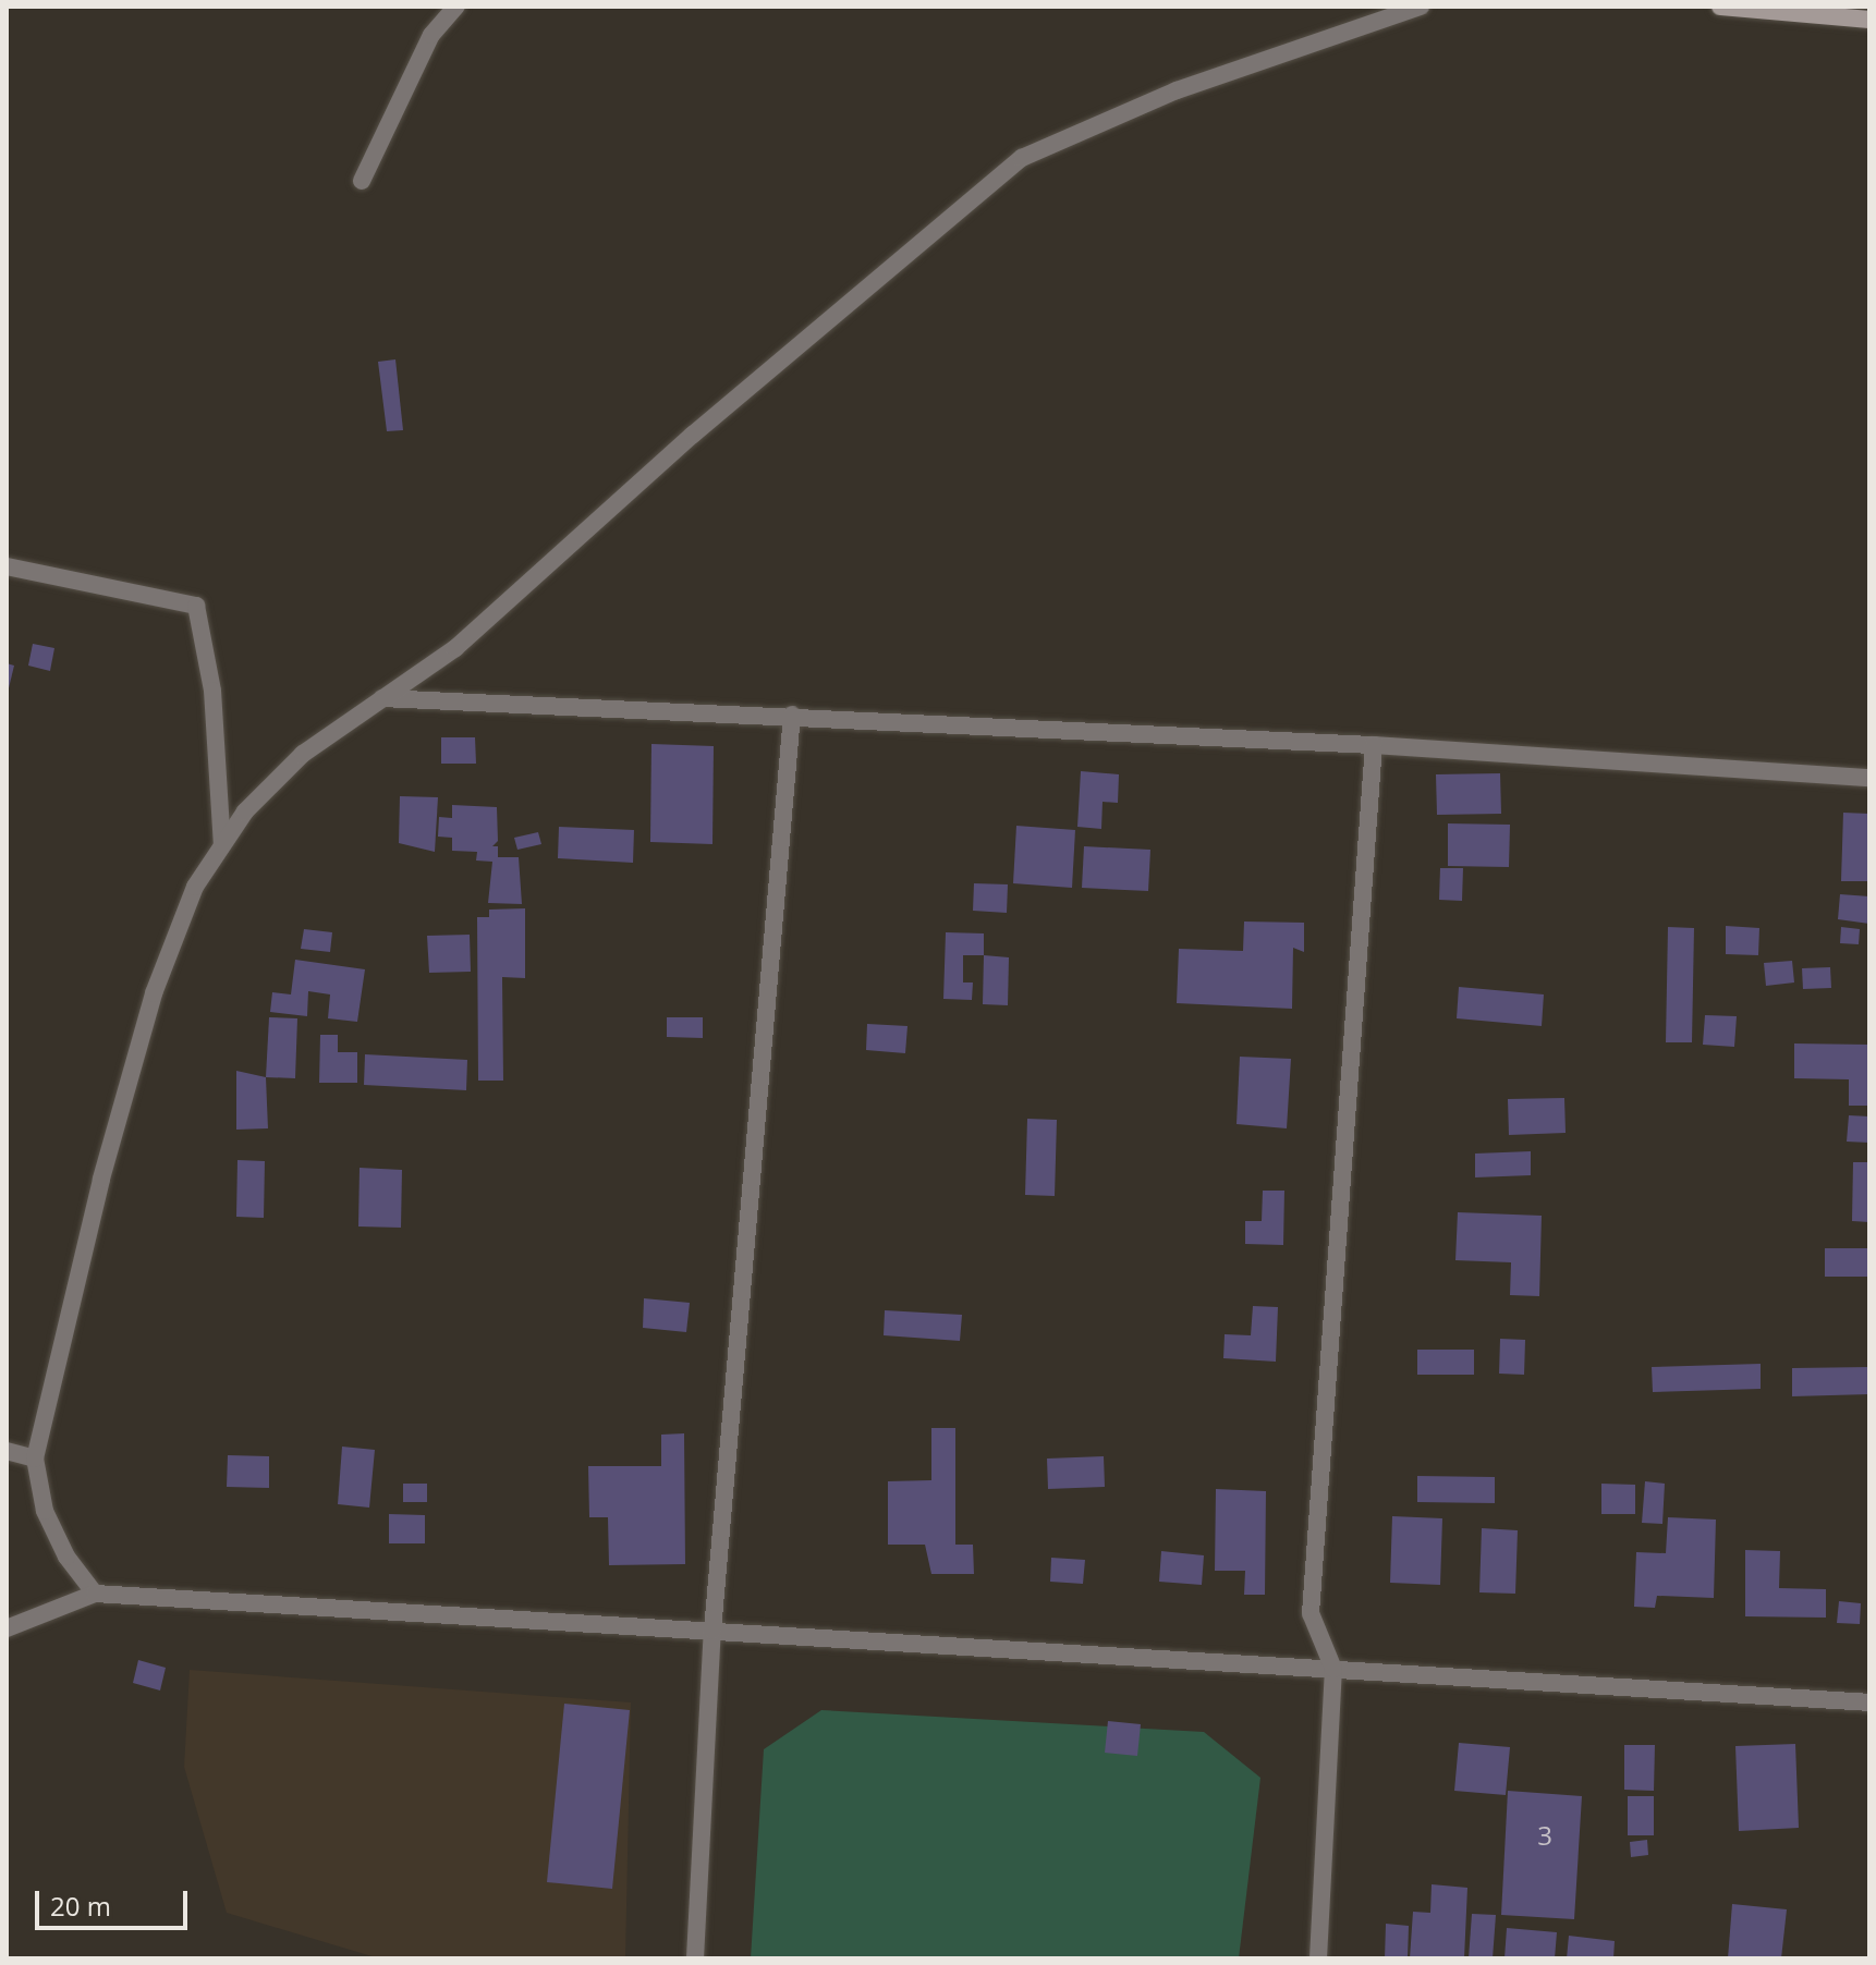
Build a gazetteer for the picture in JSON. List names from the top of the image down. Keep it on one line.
{"house_numbers":["3"],"scale_bar":"20 m"}
